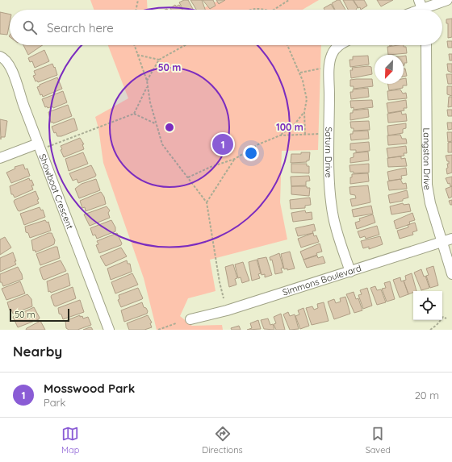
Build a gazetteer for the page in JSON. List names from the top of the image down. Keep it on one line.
{"streets":{"street":["Saturn Drive","Langston Drive","Showboat Crescent","Simmons Boulevard"]},"crossings":[["Saturn Drive","Simmons Boulevard"],["Langston Drive","Simmons Boulevard"]],"scale_bar":"50 m","north":"bottom left","page":{"search":"Search here","pins":"1","scale":"50 m","heading":"Nearby","list":[{"mark":"1","name":"Mosswood Park","note":"Park","value":"20 m"}],"nav":["Map","Directions","Saved"]},"rings":["50 m","100 m"]}
